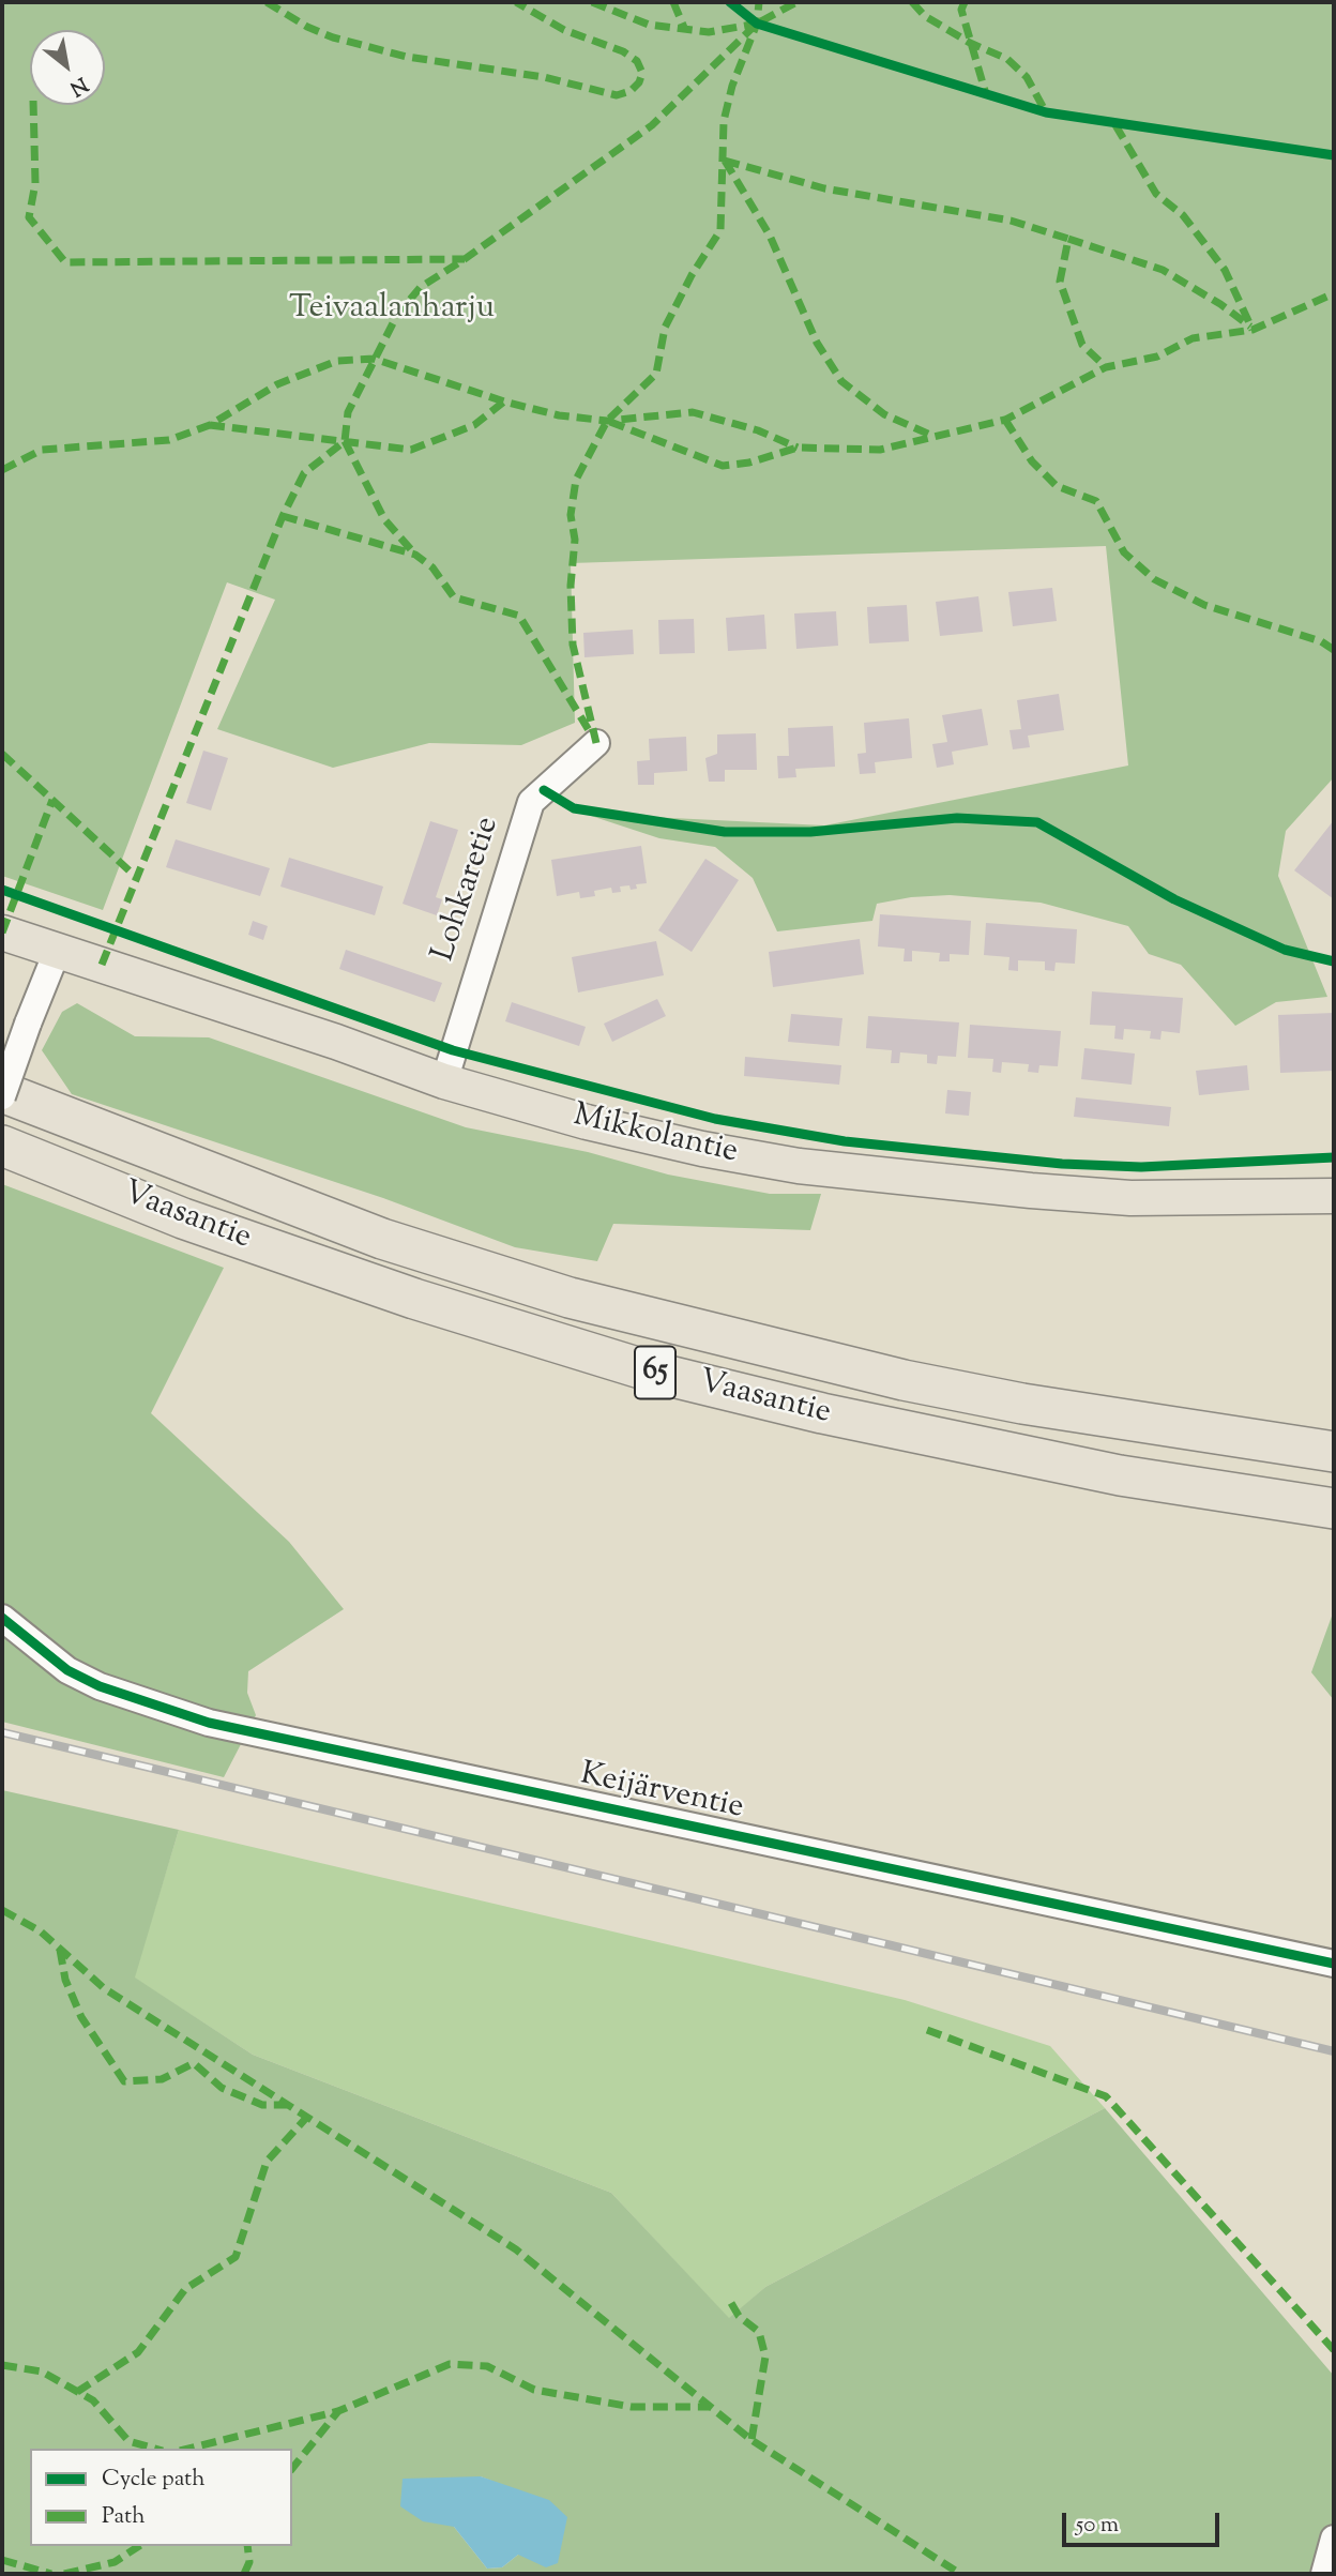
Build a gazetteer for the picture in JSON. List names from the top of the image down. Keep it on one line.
{"streets":{"highway":["Vaasantie","65"],"main road":["Mikkolantie"],"street":["Lohkaretie","Keijärventie"]},"crossings":[["Lohkaretie","Mikkolantie"]],"parks":["Teivaalanharju"],"legend":["Cycle path","Path"],"scale_bar":"50 m","north":"bottom right"}
